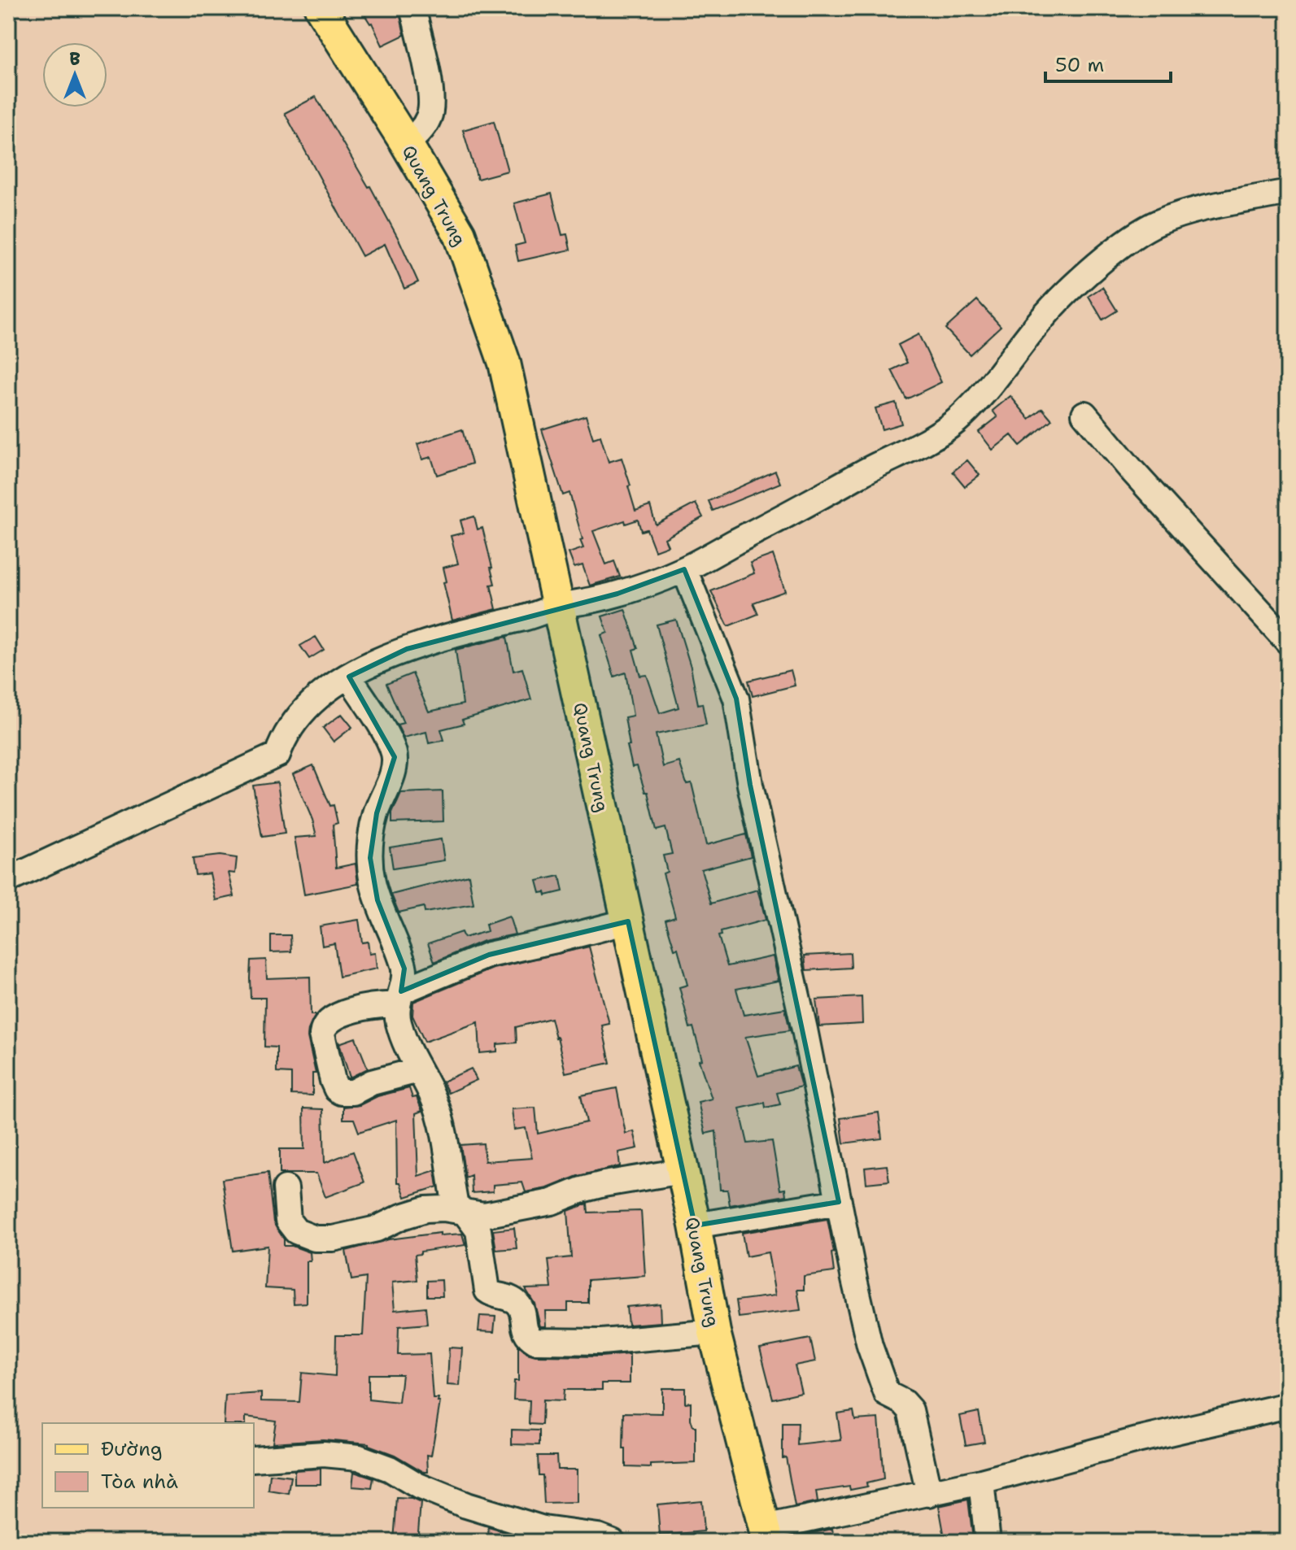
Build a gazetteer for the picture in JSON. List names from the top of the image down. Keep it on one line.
{"streets":{"main road":["Quang Trung"]},"legend":["Đường","Tòa nhà"],"scale_bar":"50 m","north":"top"}
